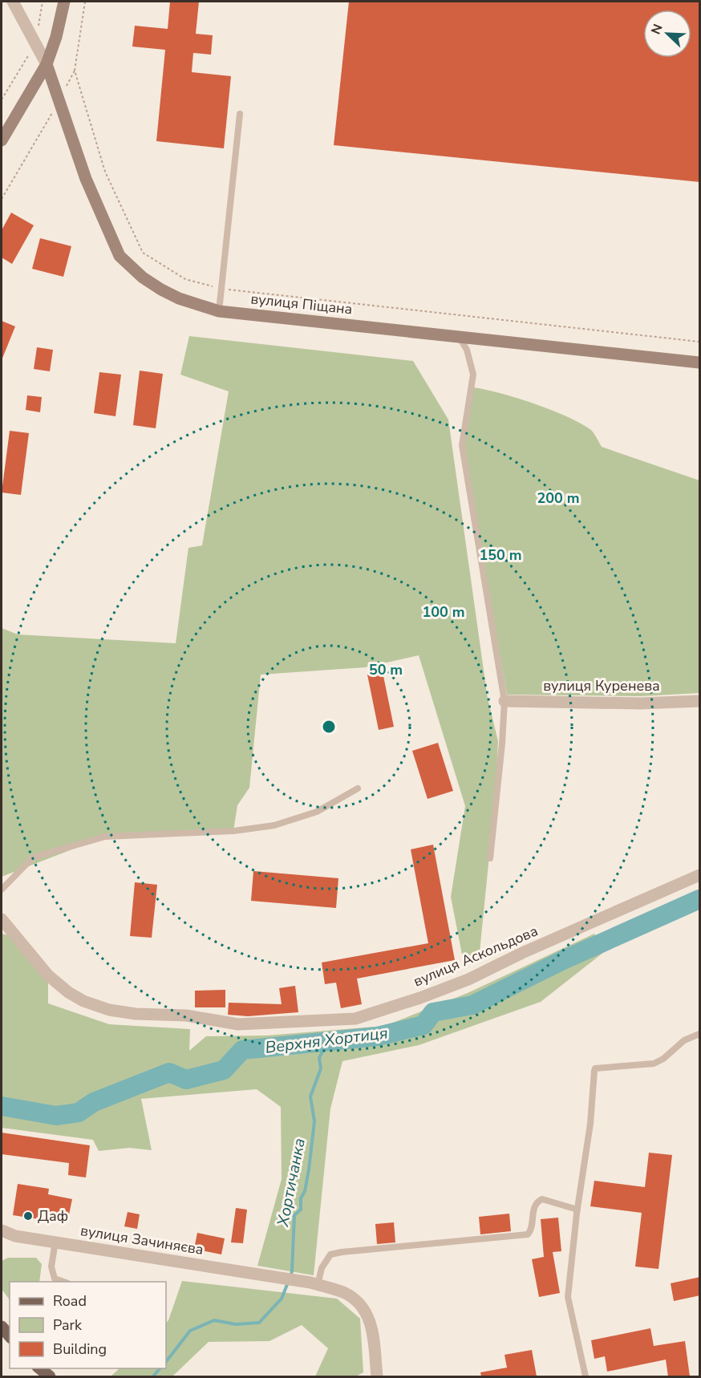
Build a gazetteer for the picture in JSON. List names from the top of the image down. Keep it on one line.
{"streets":{"street":["вулиця Піщана","вулиця Куренева","вулиця Аскольдова","вулиця Зачиняєва"]},"water":["Верхня Хортиця","Хортичанка"],"places":["Даф"],"legend":["Road","Park","Building"],"north":"top left","rings":["200 m","150 m","100 m","50 m"]}
